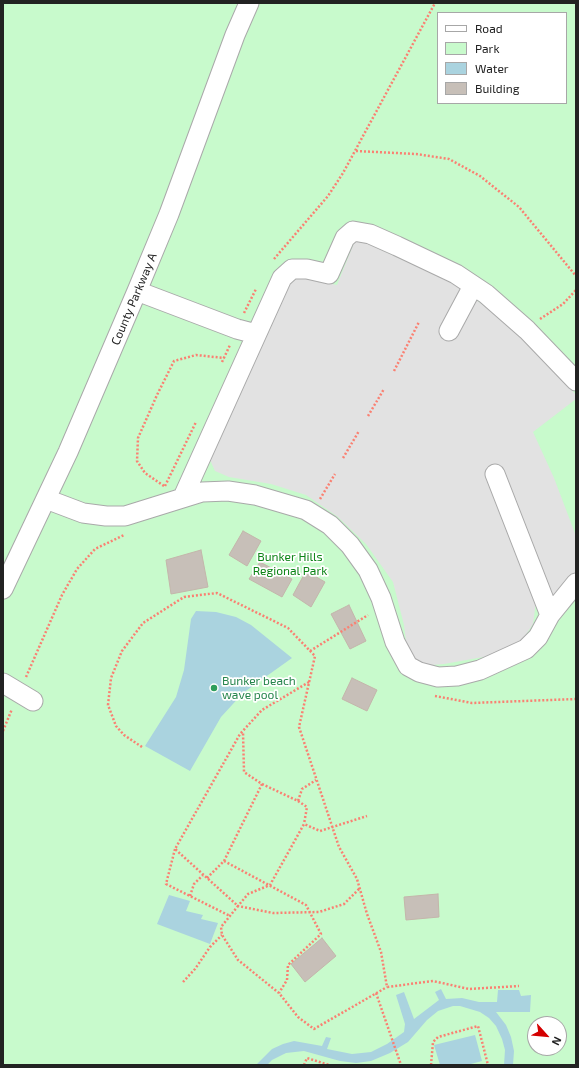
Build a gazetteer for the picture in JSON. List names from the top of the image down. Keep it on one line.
{"streets":{"street":["County Parkway A"]},"parks":["Bunker Hills Regional Park"],"places":["Bunker beach wave pool"],"legend":["Road","Park","Water","Building"],"north":"bottom right"}
